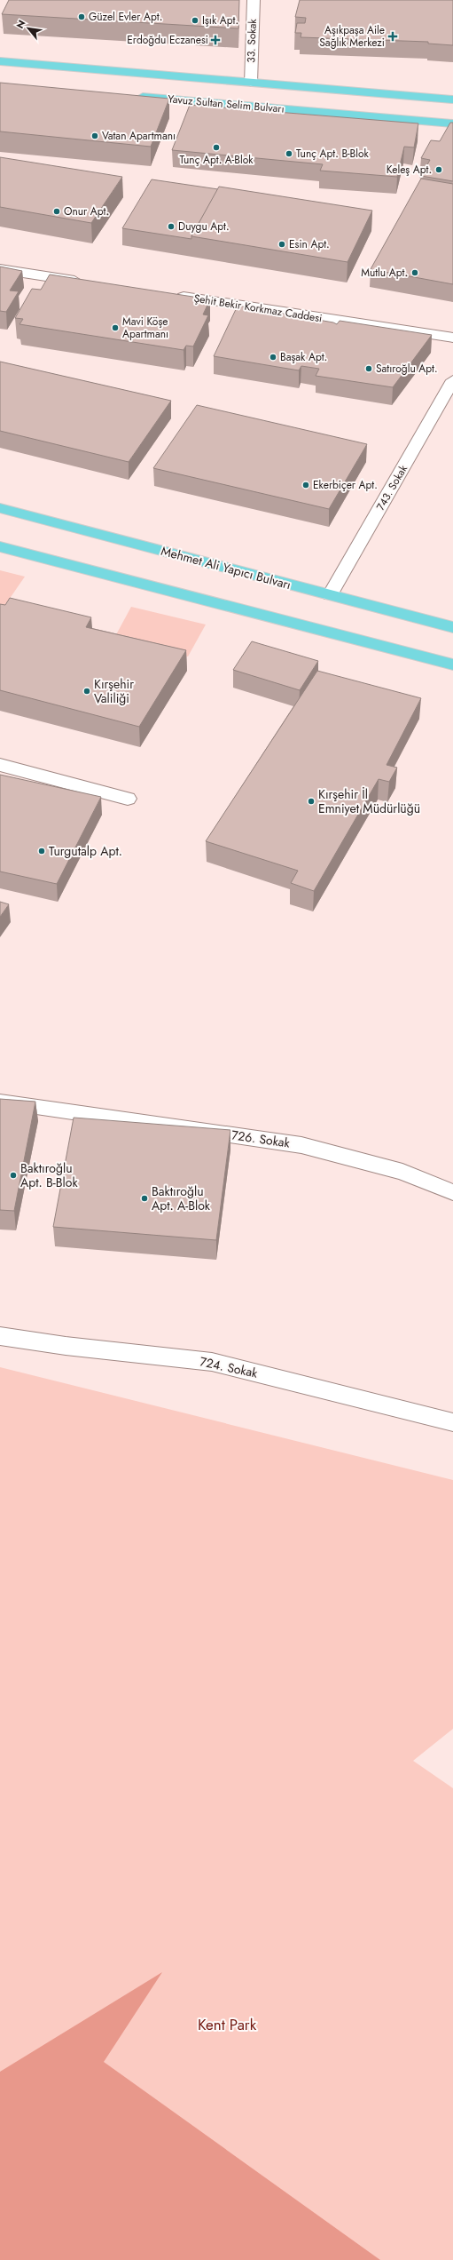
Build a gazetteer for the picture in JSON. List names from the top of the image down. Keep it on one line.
{"streets":{"main road":["Yavuz Sultan Selim Bulvarı","Mehmet Ali Yapıcı Bulvarı"],"street":["33. Sokak","Şehit Bekir Korkmaz Caddesi","743. Sokak","726. Sokak","724. Sokak"]},"crossings":[["33. Sokak","Yavuz Sultan Selim Bulvarı"],["743. Sokak","Mehmet Ali Yapıcı Bulvarı"]],"parks":["Kent Park"],"places":{"other":["Güzel Evler Apt.","Işık Apt.","Vatan Apartmanı","Tunç Apt. A-Blok","Tunç Apt. B-Blok","Keleş Apt.","Onur Apt.","Duygu Apt.","Esin Apt.","Mutlu Apt.","Mavi Köşe Apartmanı","Başak Apt.","Satıroğlu Apt.","Ekerbiçer Apt.","Kırşehir Valiliği","Kırşehir İl Emniyet Müdürlüğü","Turgutalp Apt.","Baktıroğlu Apt. B-Blok","Baktıroğlu Apt. A-Blok"],"health":["Aşıkpaşa Aile Sağlık Merkezi","Erdoğdu Eczanesi"]},"north":"top left"}
